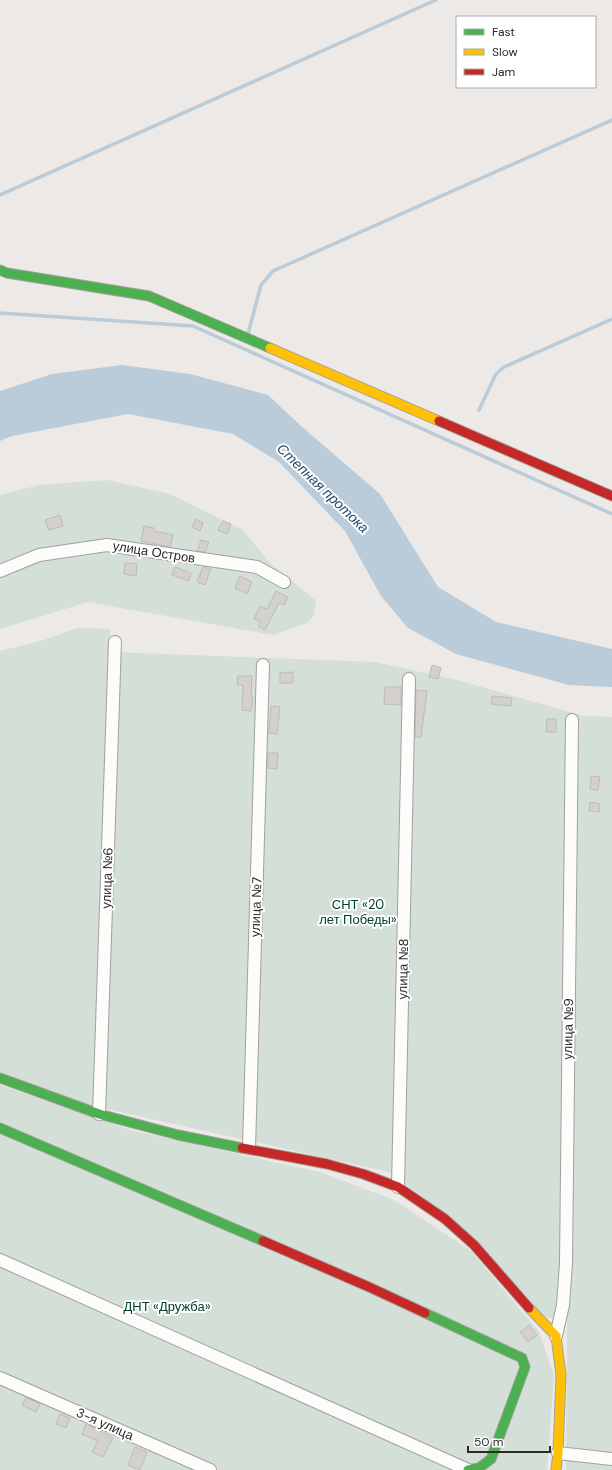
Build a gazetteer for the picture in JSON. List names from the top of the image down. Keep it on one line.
{"streets":{"street":["улица Остров","улица №6","улица №7","улица №8","улица №9","3-я улица"]},"water":["Степная протока"],"parks":["СНТ «20 лет Победы»","ДНТ «Дружба»"],"legend":["Fast","Slow","Jam"],"scale_bar":"50 m"}
